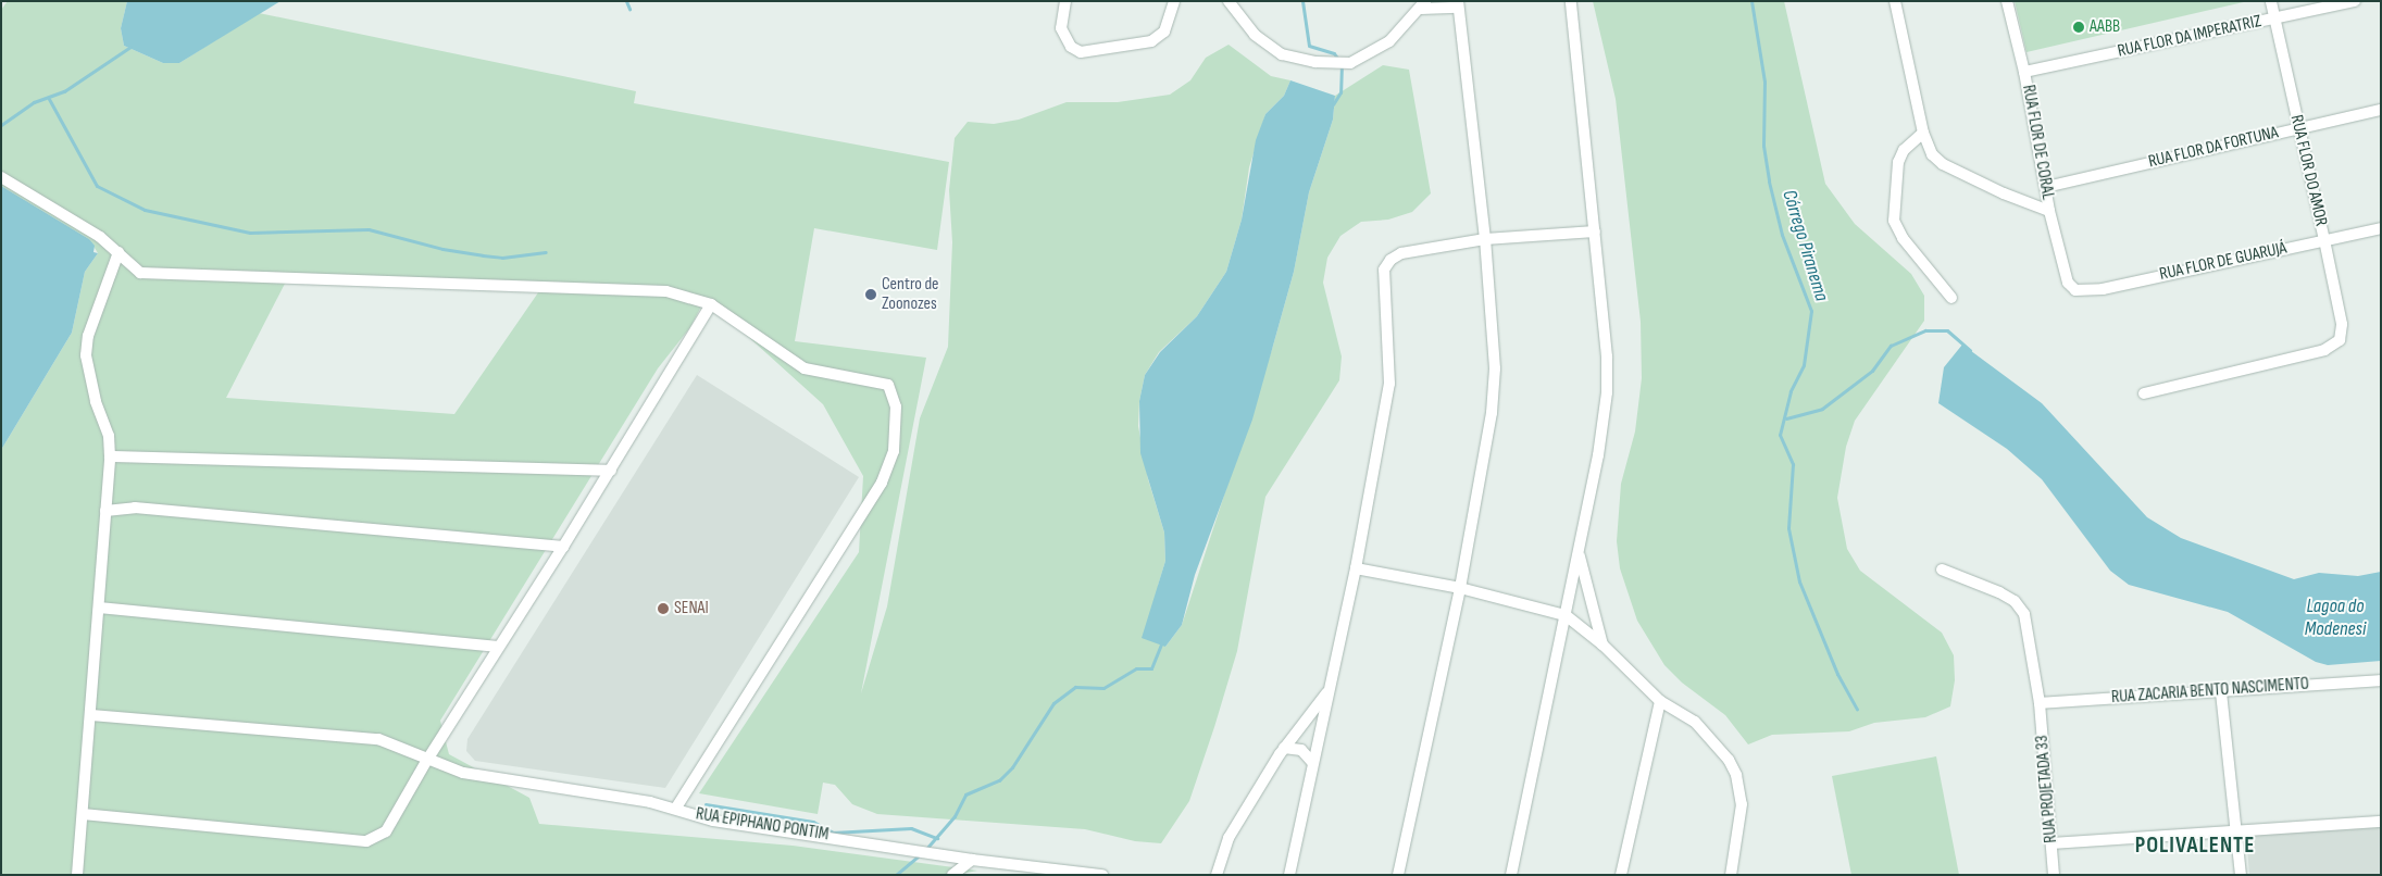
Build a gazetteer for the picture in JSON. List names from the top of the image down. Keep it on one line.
{"streets":{"street":["RUA FLOR DA IMPERATRIZ","RUA FLOR DE CORAL","RUA FLOR DA FORTUNA","RUA FLOR DO AMOR","RUA FLOR DE GUARUJÁ","RUA ZACARIA BENTO NASCIMENTO","RUA PROJETADA 33","RUA EPIPHANO PONTIM"]},"crossings":[["RUA FLOR DA IMPERATRIZ","RUA FLOR DE CORAL"],["RUA FLOR DA IMPERATRIZ","RUA FLOR DO AMOR"],["RUA FLOR DE CORAL","RUA FLOR DA FORTUNA"],["RUA FLOR DE CORAL","RUA FLOR DE GUARUJÁ"],["RUA FLOR DA FORTUNA","RUA FLOR DO AMOR"],["RUA FLOR DO AMOR","RUA FLOR DE GUARUJÁ"],["RUA ZACARIA BENTO NASCIMENTO","RUA PROJETADA 33"]],"districts":["POLIVALENTE"],"water":["Córrego Piranema","Lagoa do Modenesi"],"places":["AABB","Centro de Zoonozes","SENAI"]}
